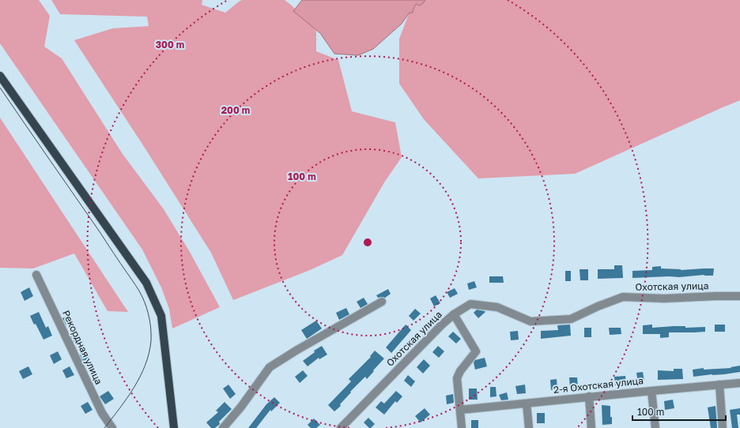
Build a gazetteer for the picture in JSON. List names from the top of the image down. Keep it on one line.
{"streets":{"street":["Охотская улица","Рекордная улица","2-я Охотская улица"]},"scale_bar":"100 m","rings":["300 m","200 m","100 m"]}
